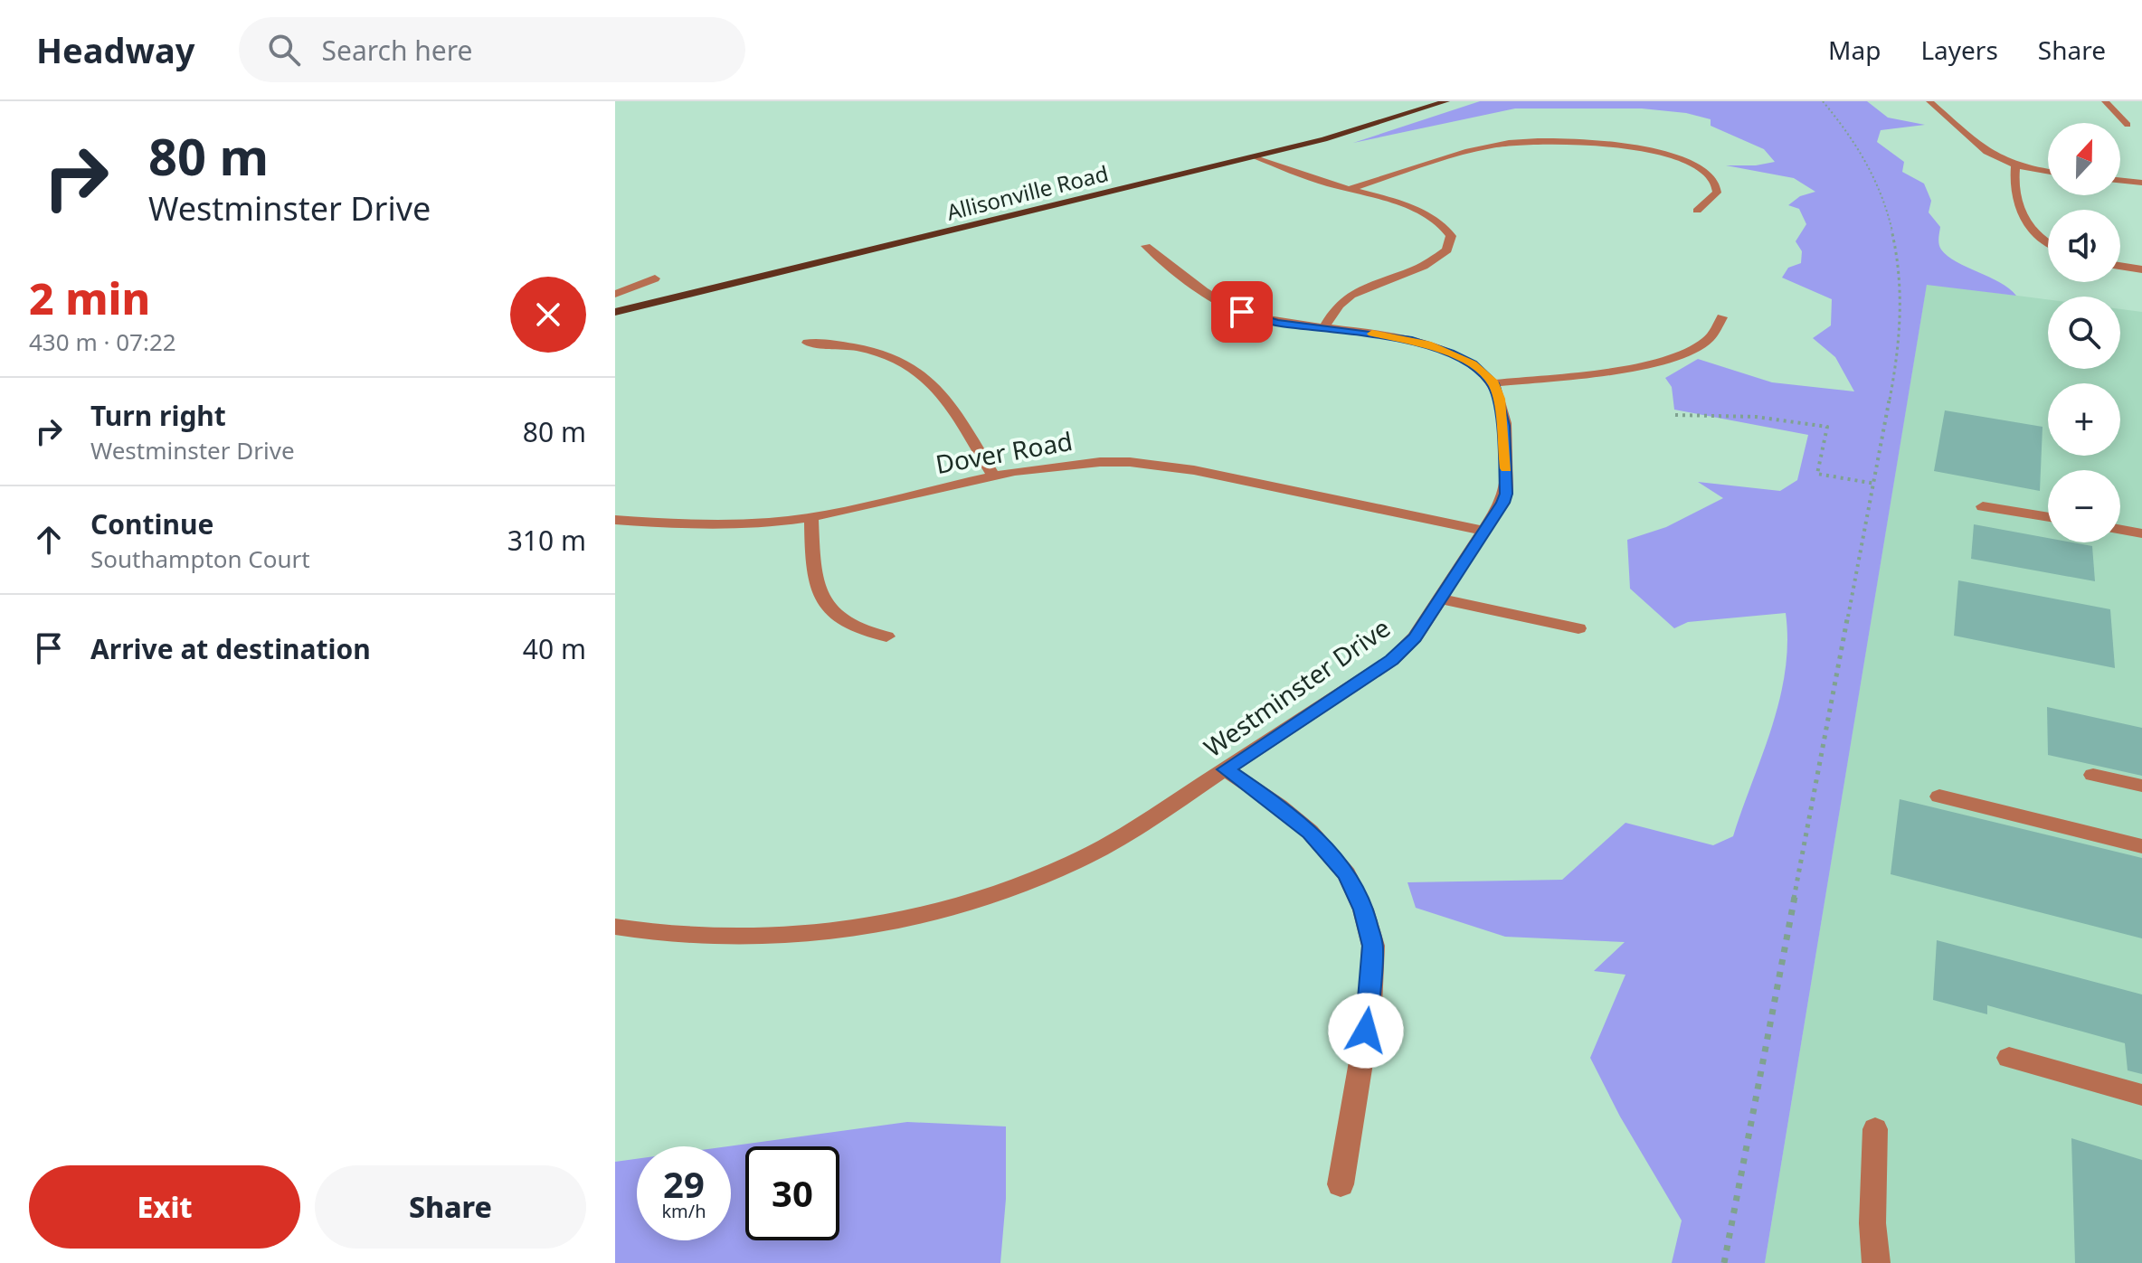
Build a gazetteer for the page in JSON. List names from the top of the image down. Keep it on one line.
{"streets":{"main road":["Allisonville Road"],"street":["Dover Road","Westminster Drive"]},"crossings":[["Dover Road","Westminster Drive"]],"north":"top","page":{"header":"Headway","search":"Search here","nav":["Map","Layers","Share"],"turn":["80 m","Westminster Drive"],"map_buttons":["+","−"],"heading":["2 min","430 m · 07:22"],"list":[{"name":"Turn right","note":"Westminster Drive","value":"80 m"},{"name":"Continue","note":"Southampton Court","value":"310 m"},{"name":"Arrive at destination","value":"40 m"}],"speed":"29 km/h","limit":"30","buttons":["Exit","Share"]}}
